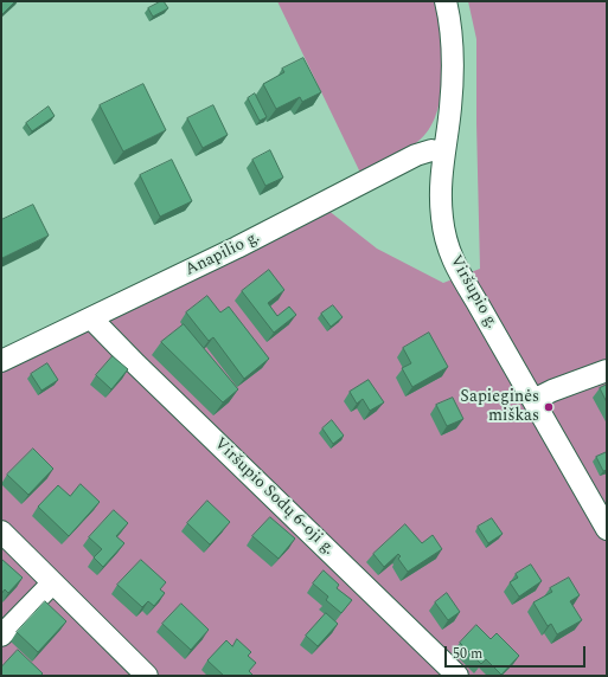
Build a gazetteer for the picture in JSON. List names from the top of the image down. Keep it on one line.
{"streets":{"street":["Anapilio g.","Viršupio g.","Viršupio Sodų 6-oji g."]},"crossings":[["Anapilio g.","Viršupio g."],["Anapilio g.","Viršupio Sodų 6-oji g."]],"places":["Sapieginės miškas"],"scale_bar":"50 m"}
